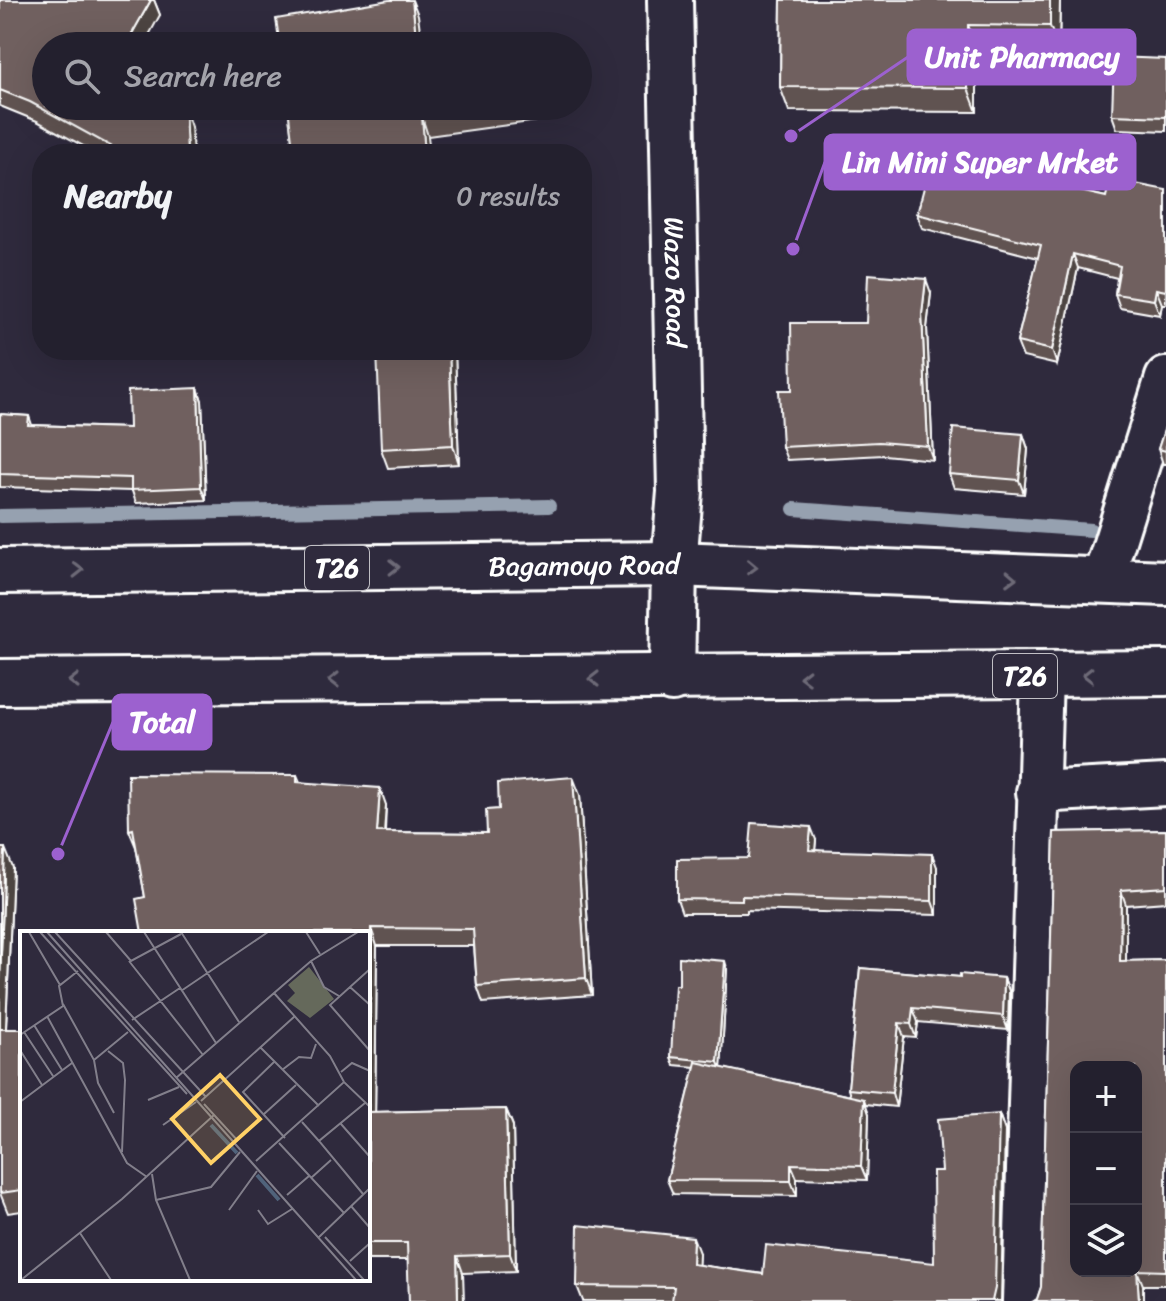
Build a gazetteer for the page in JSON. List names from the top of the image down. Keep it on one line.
{"streets":{"main road":["Wazo Road","Bagamoyo Road","T26"]},"crossings":[["Wazo Road","Bagamoyo Road"],["Wazo Road","T26"]],"places":["Unit Pharmacy","Lin Mini Super Mrket","Total"],"page":{"search":"Search here","heading":["Nearby","0 results"],"map_buttons":["+","−"]}}
